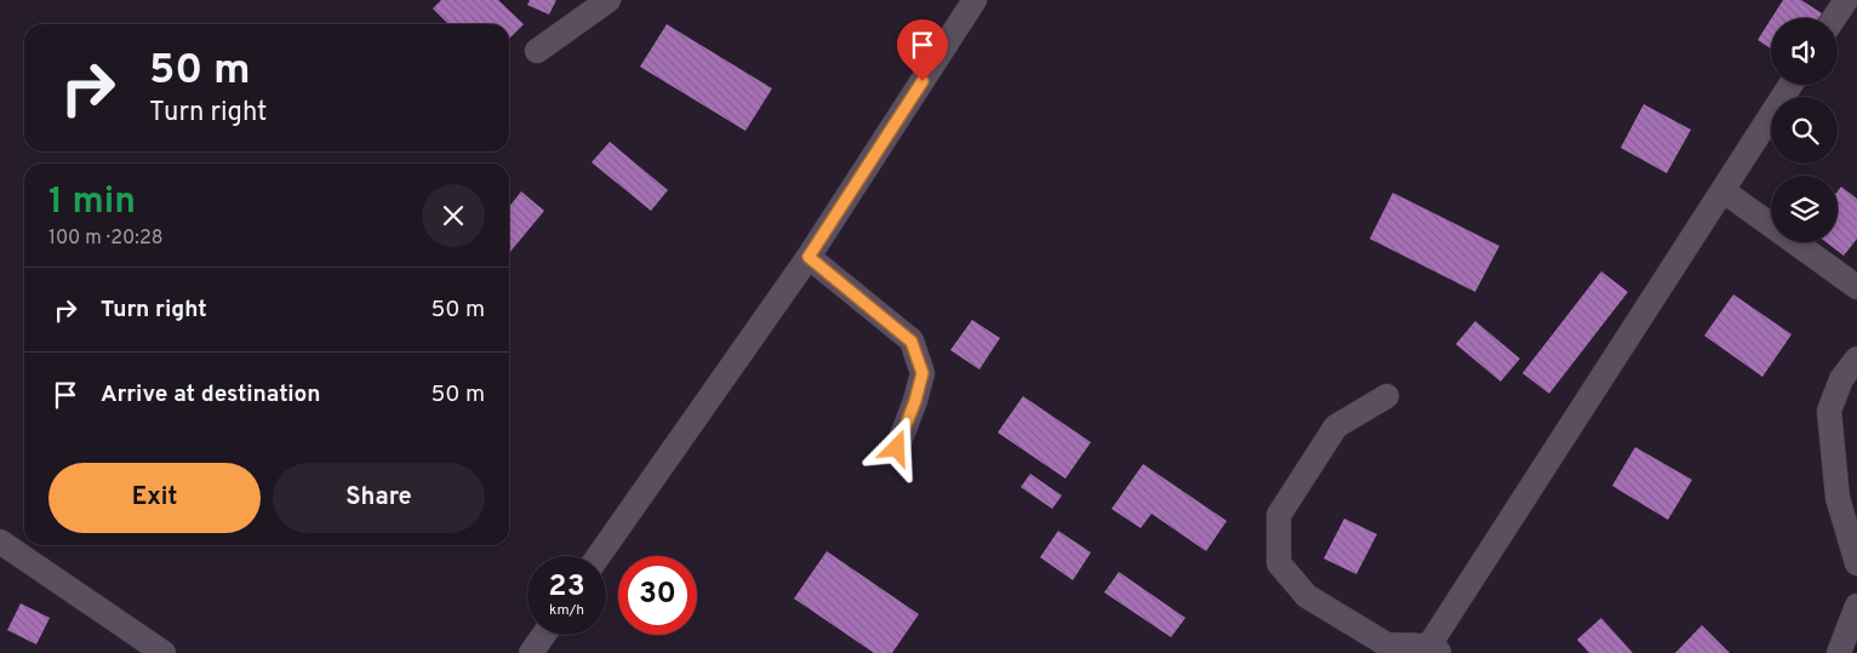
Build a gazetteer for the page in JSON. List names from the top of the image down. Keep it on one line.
{"page":{"turn":["50 m","Turn right"],"heading":["1 min","100 m · 20:28"],"list":[{"name":"Turn right","value":"50 m"},{"name":"Arrive at destination","value":"50 m"}],"buttons":["Exit","Share"],"speed":"23 km/h","limit":"30"}}
